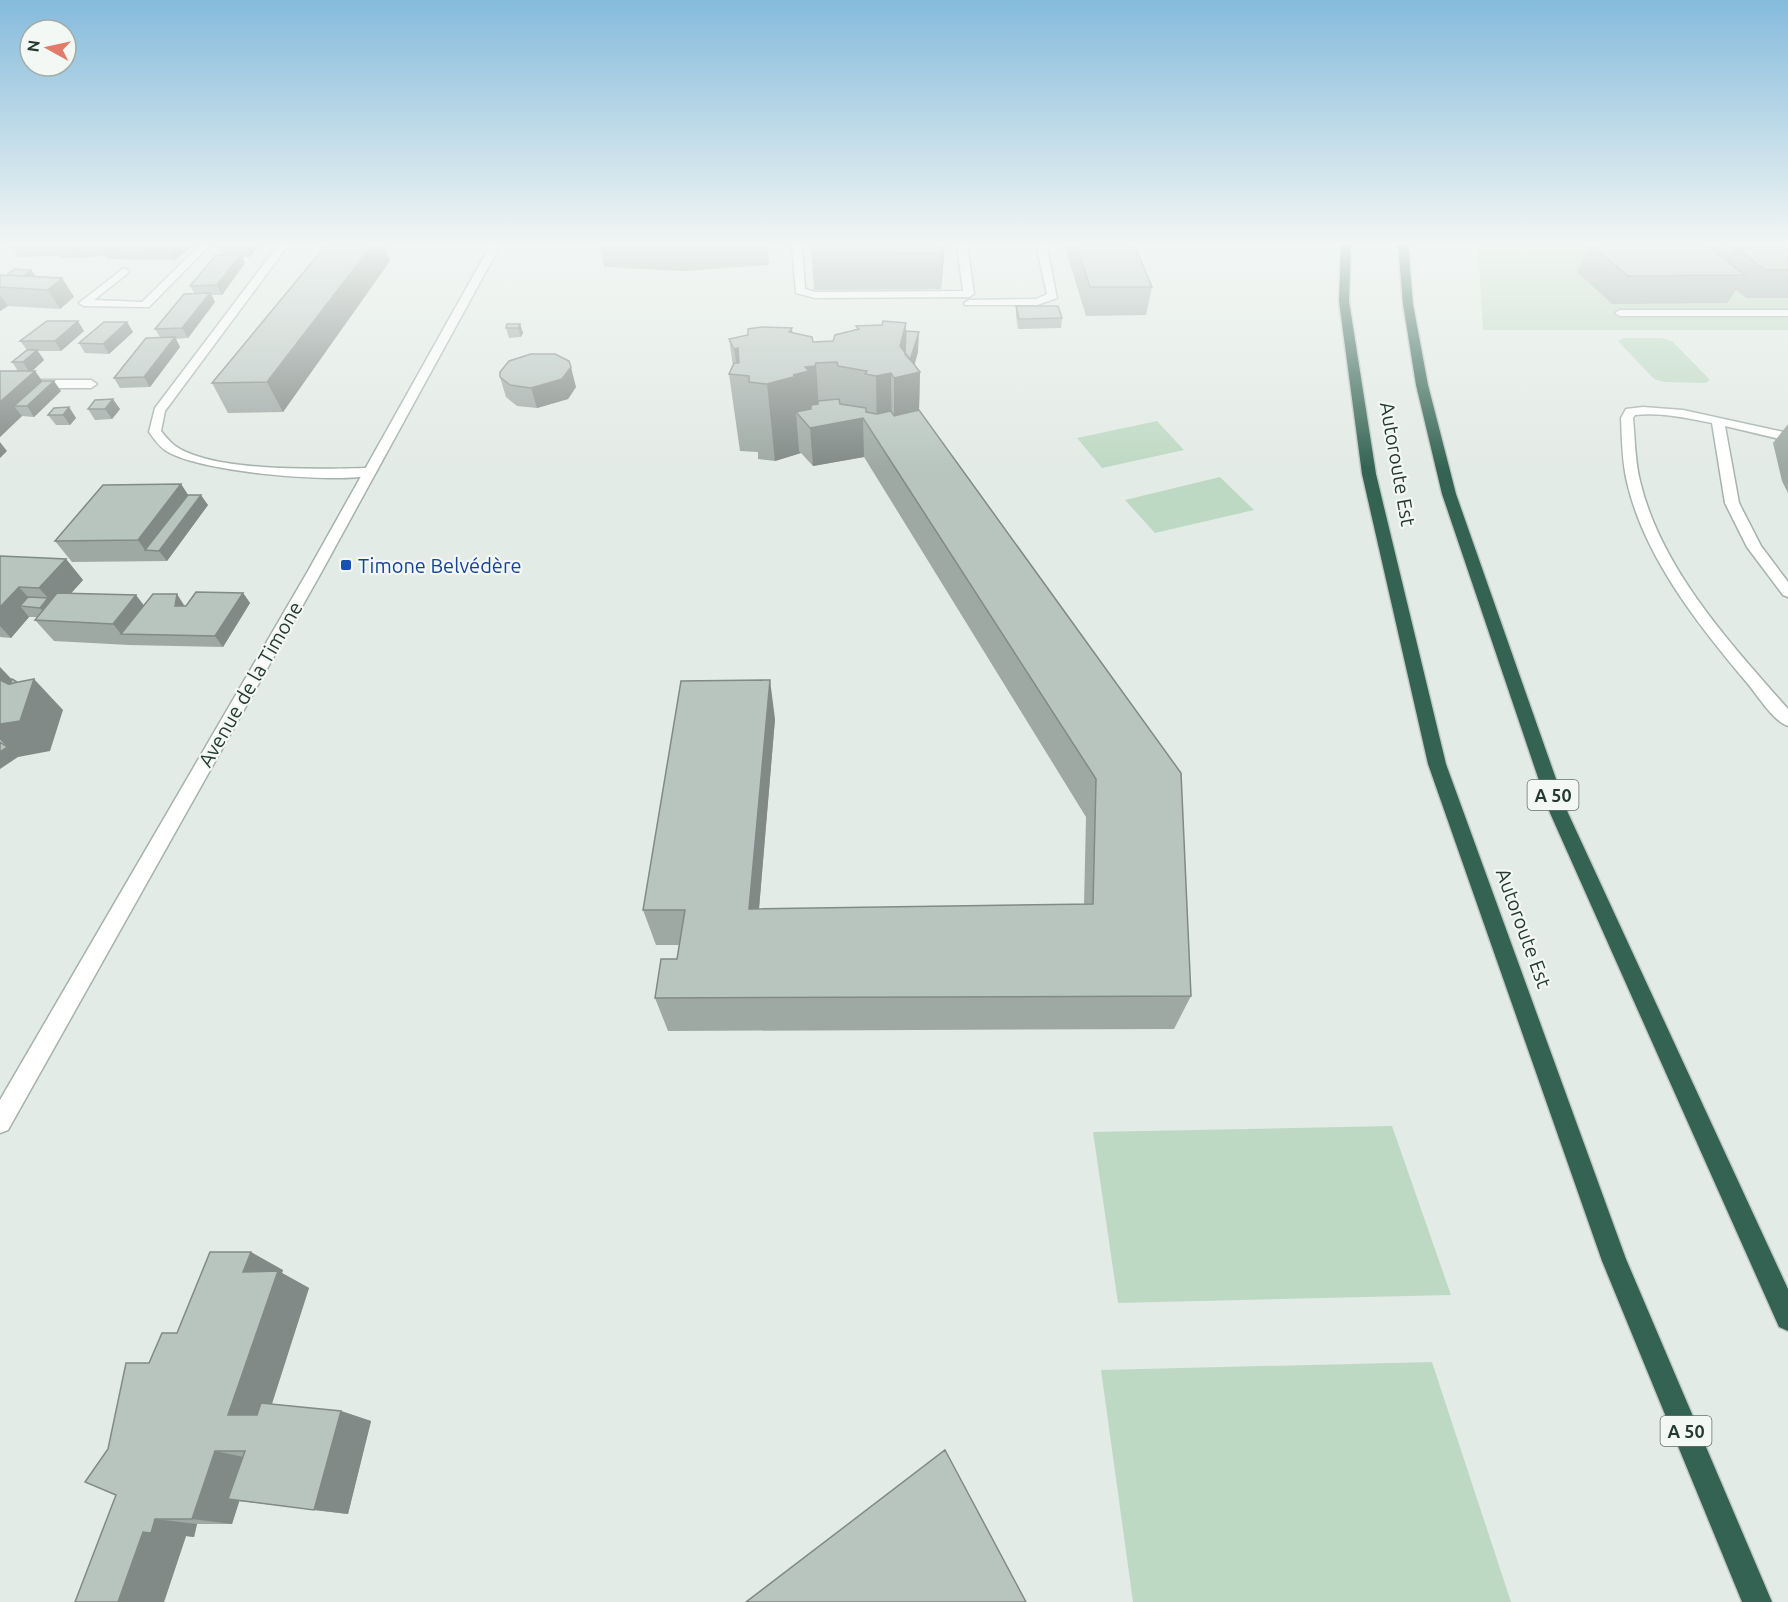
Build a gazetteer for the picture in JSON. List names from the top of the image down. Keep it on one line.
{"streets":{"highway":["Autoroute Est","A 50"],"street":["Avenue de la Timone"]},"places":{"transit":["Timone Belvédère"]},"north":"left"}
